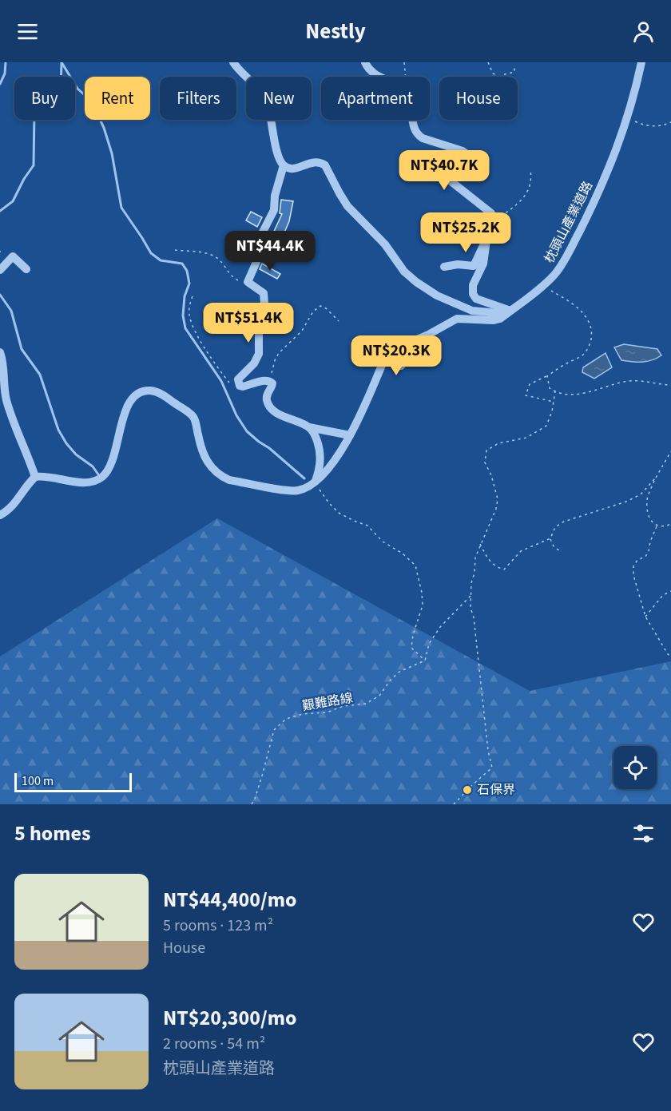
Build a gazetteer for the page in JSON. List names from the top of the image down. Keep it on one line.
{"streets":{"street":["枕頭山產業道路"],"path":["艱難路線"]},"places":["石保界"],"scale_bar":"100 m","page":{"header":"Nestly","chip":["Buy","Rent","Filters","New","Apartment","House"],"price":["NT$40.7K","NT$25.2K","NT$44.4K","NT$51.4K","NT$20.3K"],"scale":"100 m","heading":"5 homes","list":[{"name":"NT$44,400/mo","note":"5 rooms · 123 m² · House"},{"name":"NT$20,300/mo","note":"2 rooms · 54 m² · 枕頭山產業道路"}]}}
